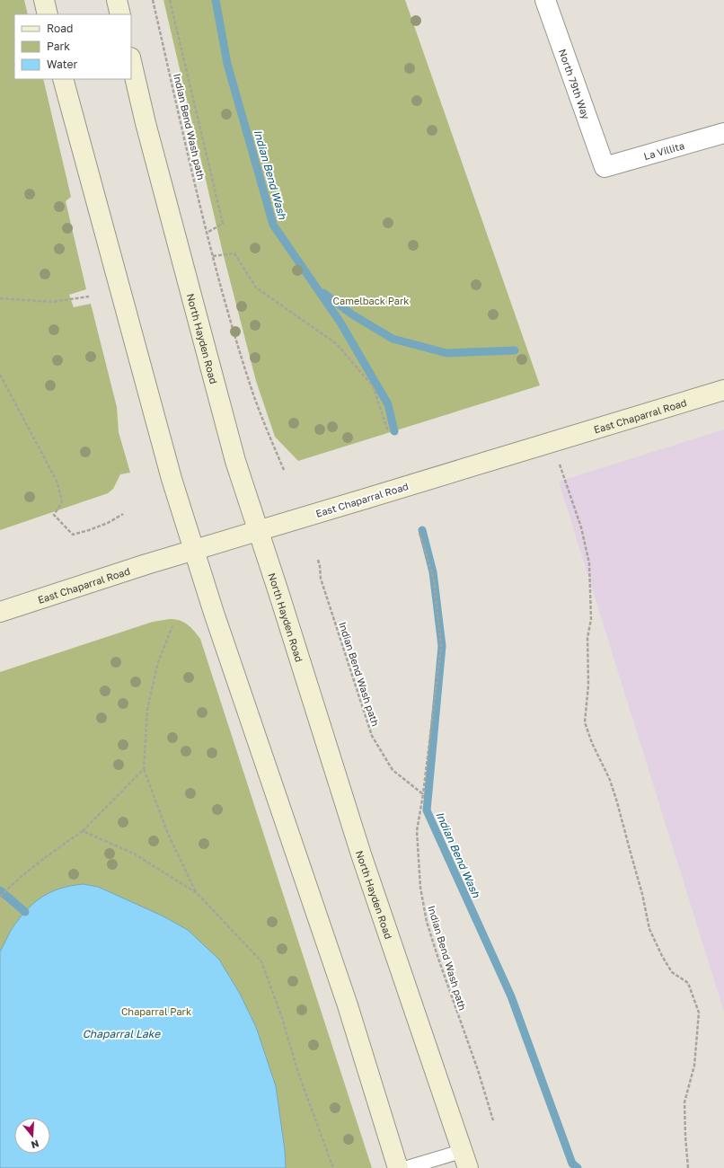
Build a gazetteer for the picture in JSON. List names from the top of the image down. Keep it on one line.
{"streets":{"main road":["North Hayden Road","East Chaparral Road"],"street":["North 79th Way","La Villita"],"path":["Indian Bend Wash path"]},"crossings":[["North 79th Way","La Villita"],["North Hayden Road","East Chaparral Road"]],"water":["Indian Bend Wash","Chaparral Lake"],"parks":["Camelback Park","Chaparral Park"],"legend":["Road","Park","Water"],"north":"bottom"}
